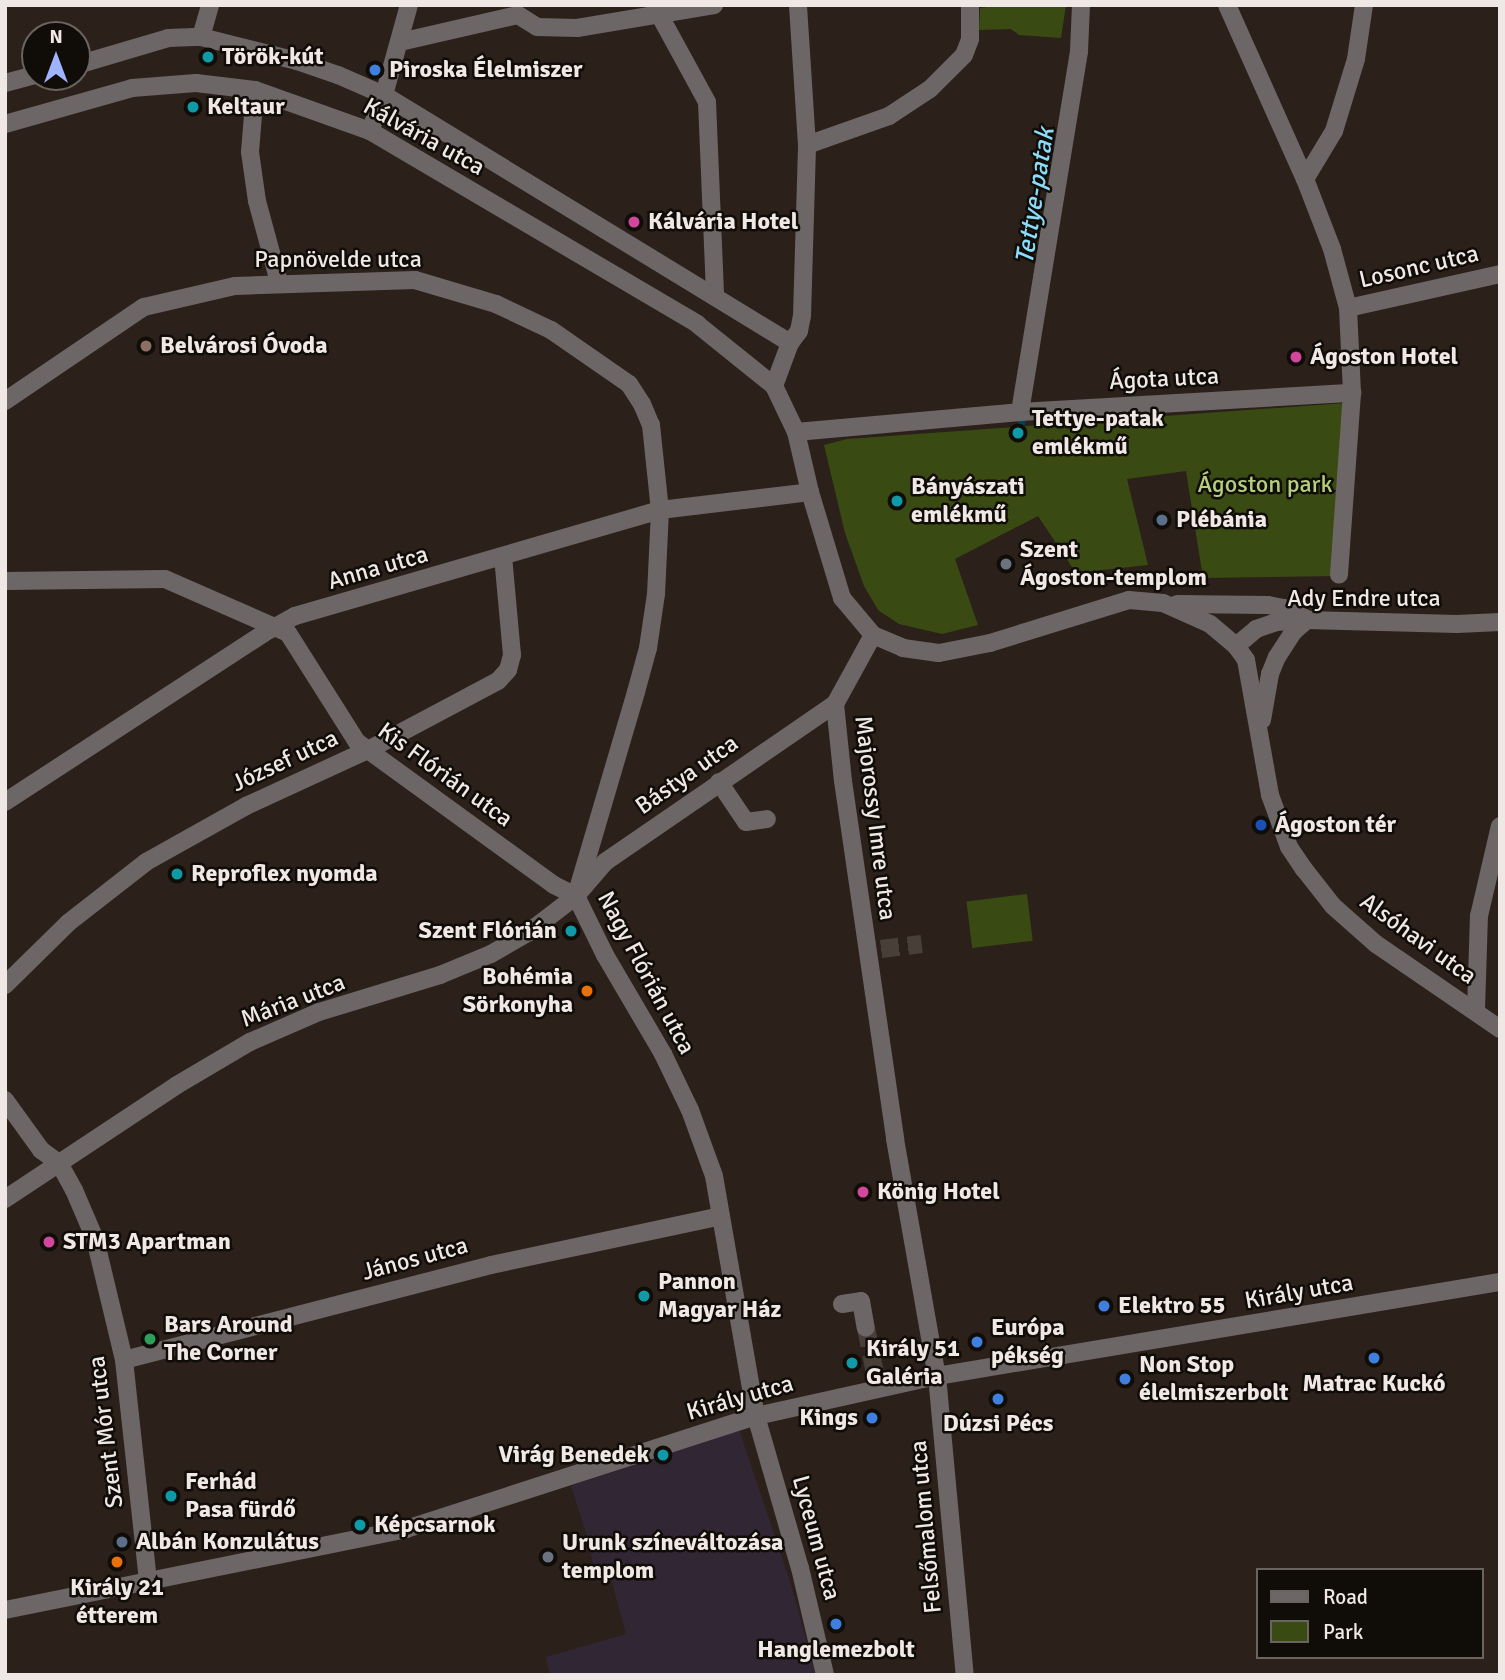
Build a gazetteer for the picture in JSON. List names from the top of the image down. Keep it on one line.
{"streets":{"street":["Kálvária utca","Papnövelde utca","Losonc utca","Ágota utca","Anna utca","Ady Endre utca","József utca","Kis Flórián utca","Bástya utca","Majorossy Imre utca","Alsóhavi utca","Nagy Flórián utca","Mária utca","János utca","Király utca","Szent Mór utca","Felsőmalom utca","Lyceum utca"]},"crossings":[["Papnövelde utca","Anna utca"],["Papnövelde utca","Nagy Flórián utca"],["Anna utca","József utca"],["Anna utca","Kis Flórián utca"],["Anna utca","Nagy Flórián utca"],["Ady Endre utca","Alsóhavi utca"],["József utca","Kis Flórián utca"],["Kis Flórián utca","Bástya utca"],["Kis Flórián utca","Nagy Flórián utca"],["Kis Flórián utca","Mária utca"],["Bástya utca","Majorossy Imre utca"],["Bástya utca","Nagy Flórián utca"],["Bástya utca","Mária utca"],["Majorossy Imre utca","Király utca"],["Majorossy Imre utca","Felsőmalom utca"],["Nagy Flórián utca","Mária utca"],["Nagy Flórián utca","János utca"],["Nagy Flórián utca","Király utca"],["Nagy Flórián utca","Lyceum utca"],["Mária utca","Szent Mór utca"],["János utca","Szent Mór utca"],["Király utca","Szent Mór utca"],["Király utca","Felsőmalom utca"],["Király utca","Lyceum utca"]],"water":["Tettye-patak"],"parks":["Ágoston park"],"places":["Török-kút","Piroska Élelmiszer","Keltaur","Kálvária Hotel","Belvárosi Óvoda","Ágoston Hotel","Tettye-patak emlékmű","Bányászati emlékmű","Plébánia","Szent Ágoston-templom","Ágoston tér","Reproflex nyomda","Szent Flórián","Bohémia Sörkonyha","König Hotel","STM3 Apartman","Pannon Magyar Ház","Elektro 55","Bars Around The Corner","Európa pékség","Matrac Kuckó","Király 51 Galéria","Non Stop élelmiszerbolt","Dúzsi Pécs","Kings","Virág Benedek","Ferhád Pasa fürdő","Képcsarnok","Albán Konzulátus","Urunk színeváltozása templom","Király 21 étterem","Hanglemezbolt"],"legend":["Road","Park"],"north":"top"}
